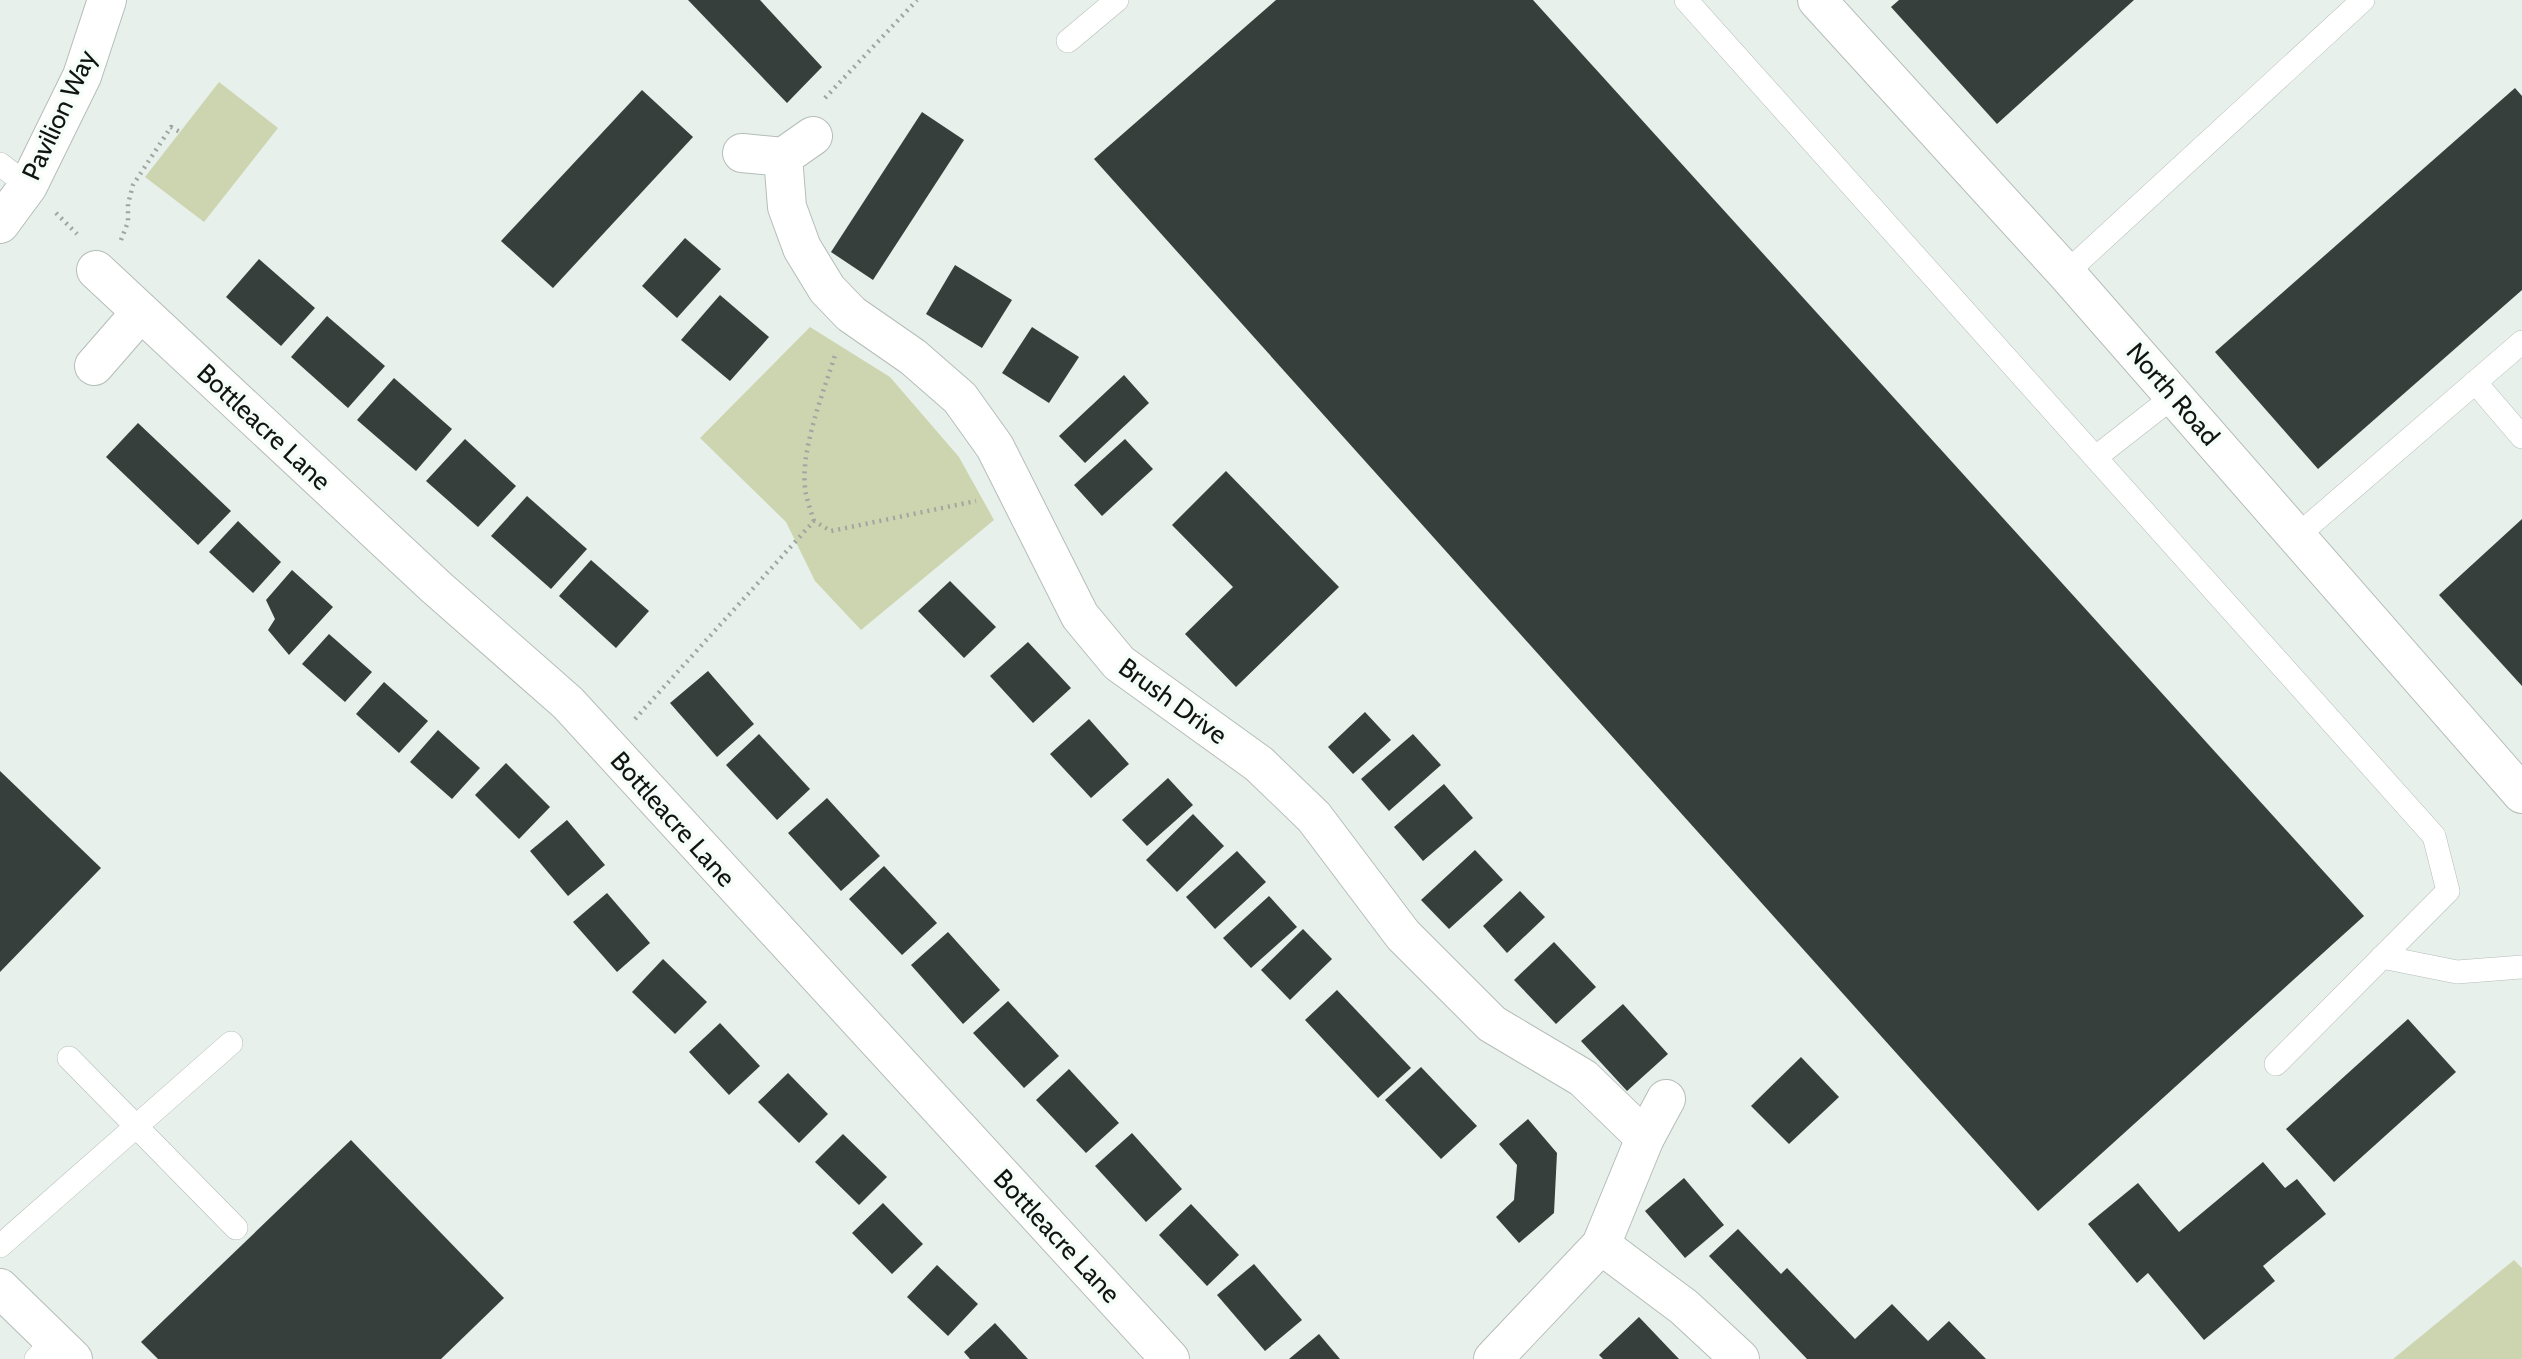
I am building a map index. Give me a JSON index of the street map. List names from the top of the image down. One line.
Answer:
{"streets":{"street":["Pavilion Way","North Road","Bottleacre Lane","Brush Drive"]}}
